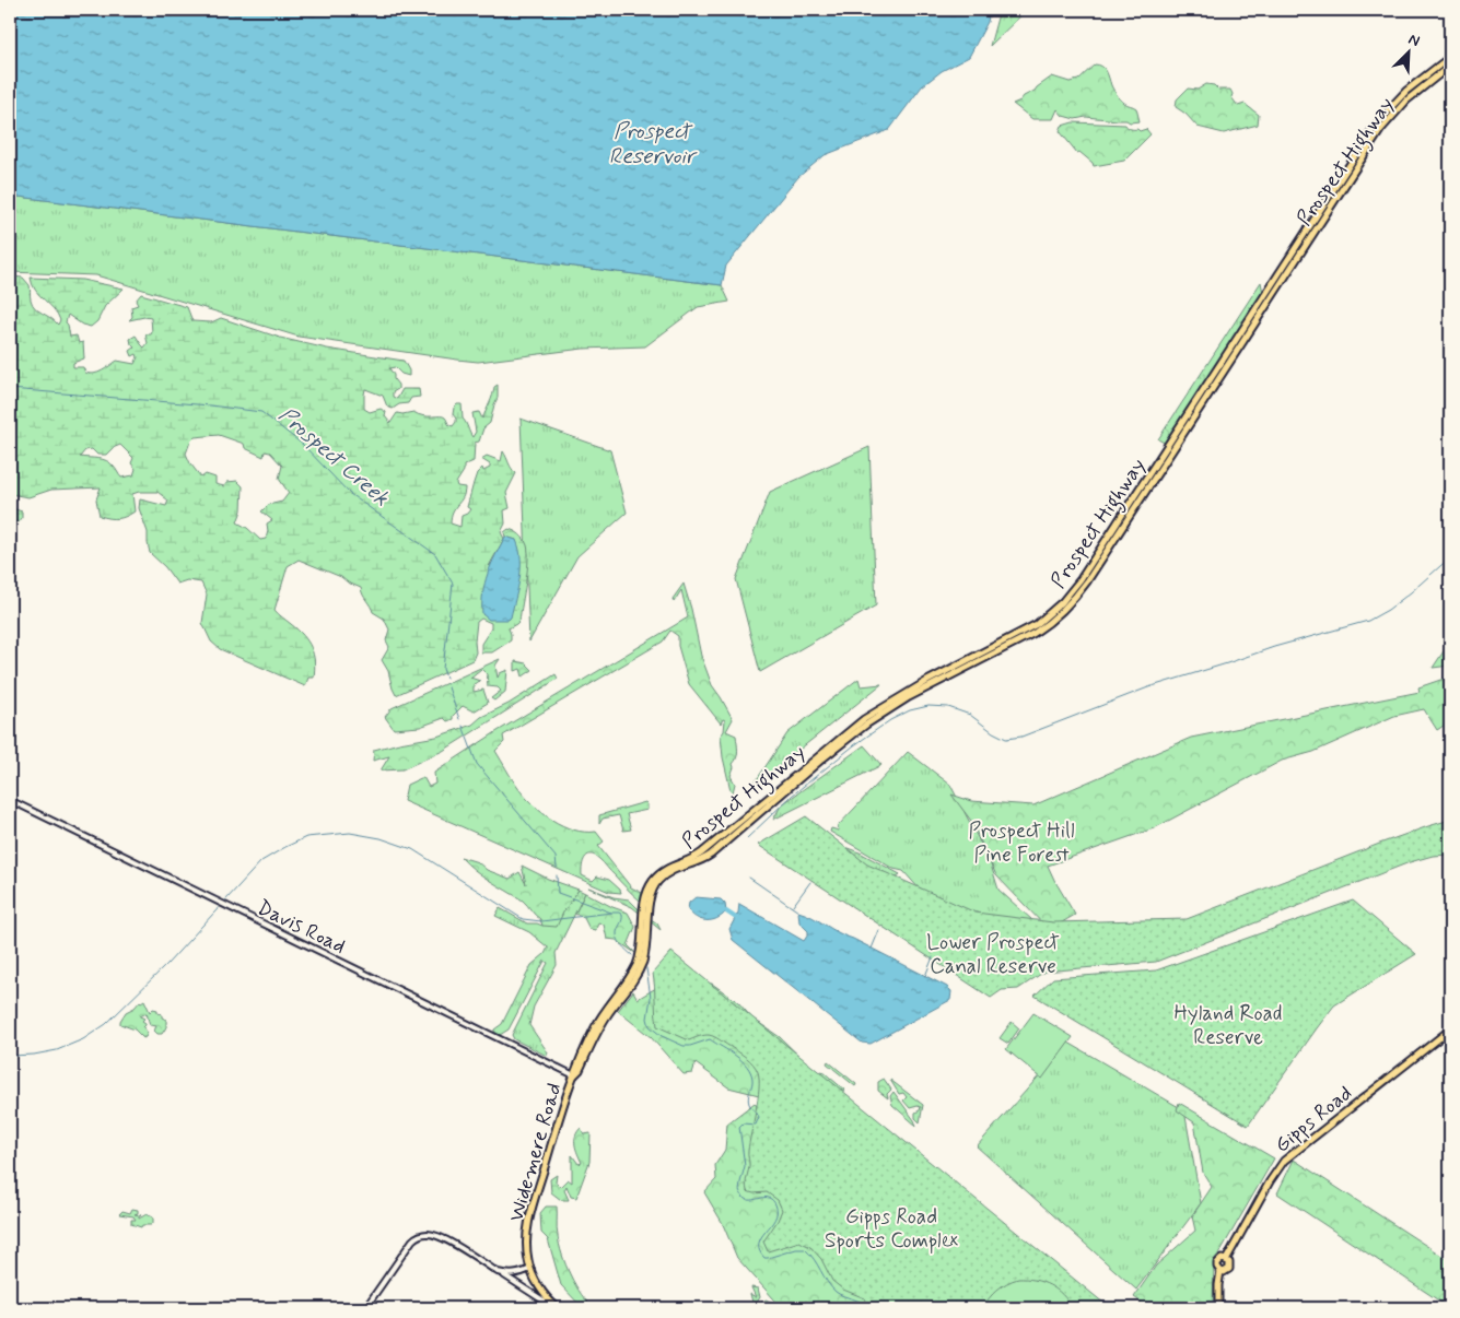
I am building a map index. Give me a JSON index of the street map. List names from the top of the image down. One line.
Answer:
{"streets":{"main road":["Prospect Highway","Gipps Road","Widemere Road"],"street":["Davis Road"]},"crossings":[["Prospect Highway","Widemere Road"],["Davis Road","Widemere Road"]],"water":["Prospect Reservoir","Prospect Creek"],"parks":["Prospect Hill Pine Forest","Lower Prospect Canal Reserve","Hyland Road Reserve","Gipps Road Sports Complex"],"north":"top right"}
